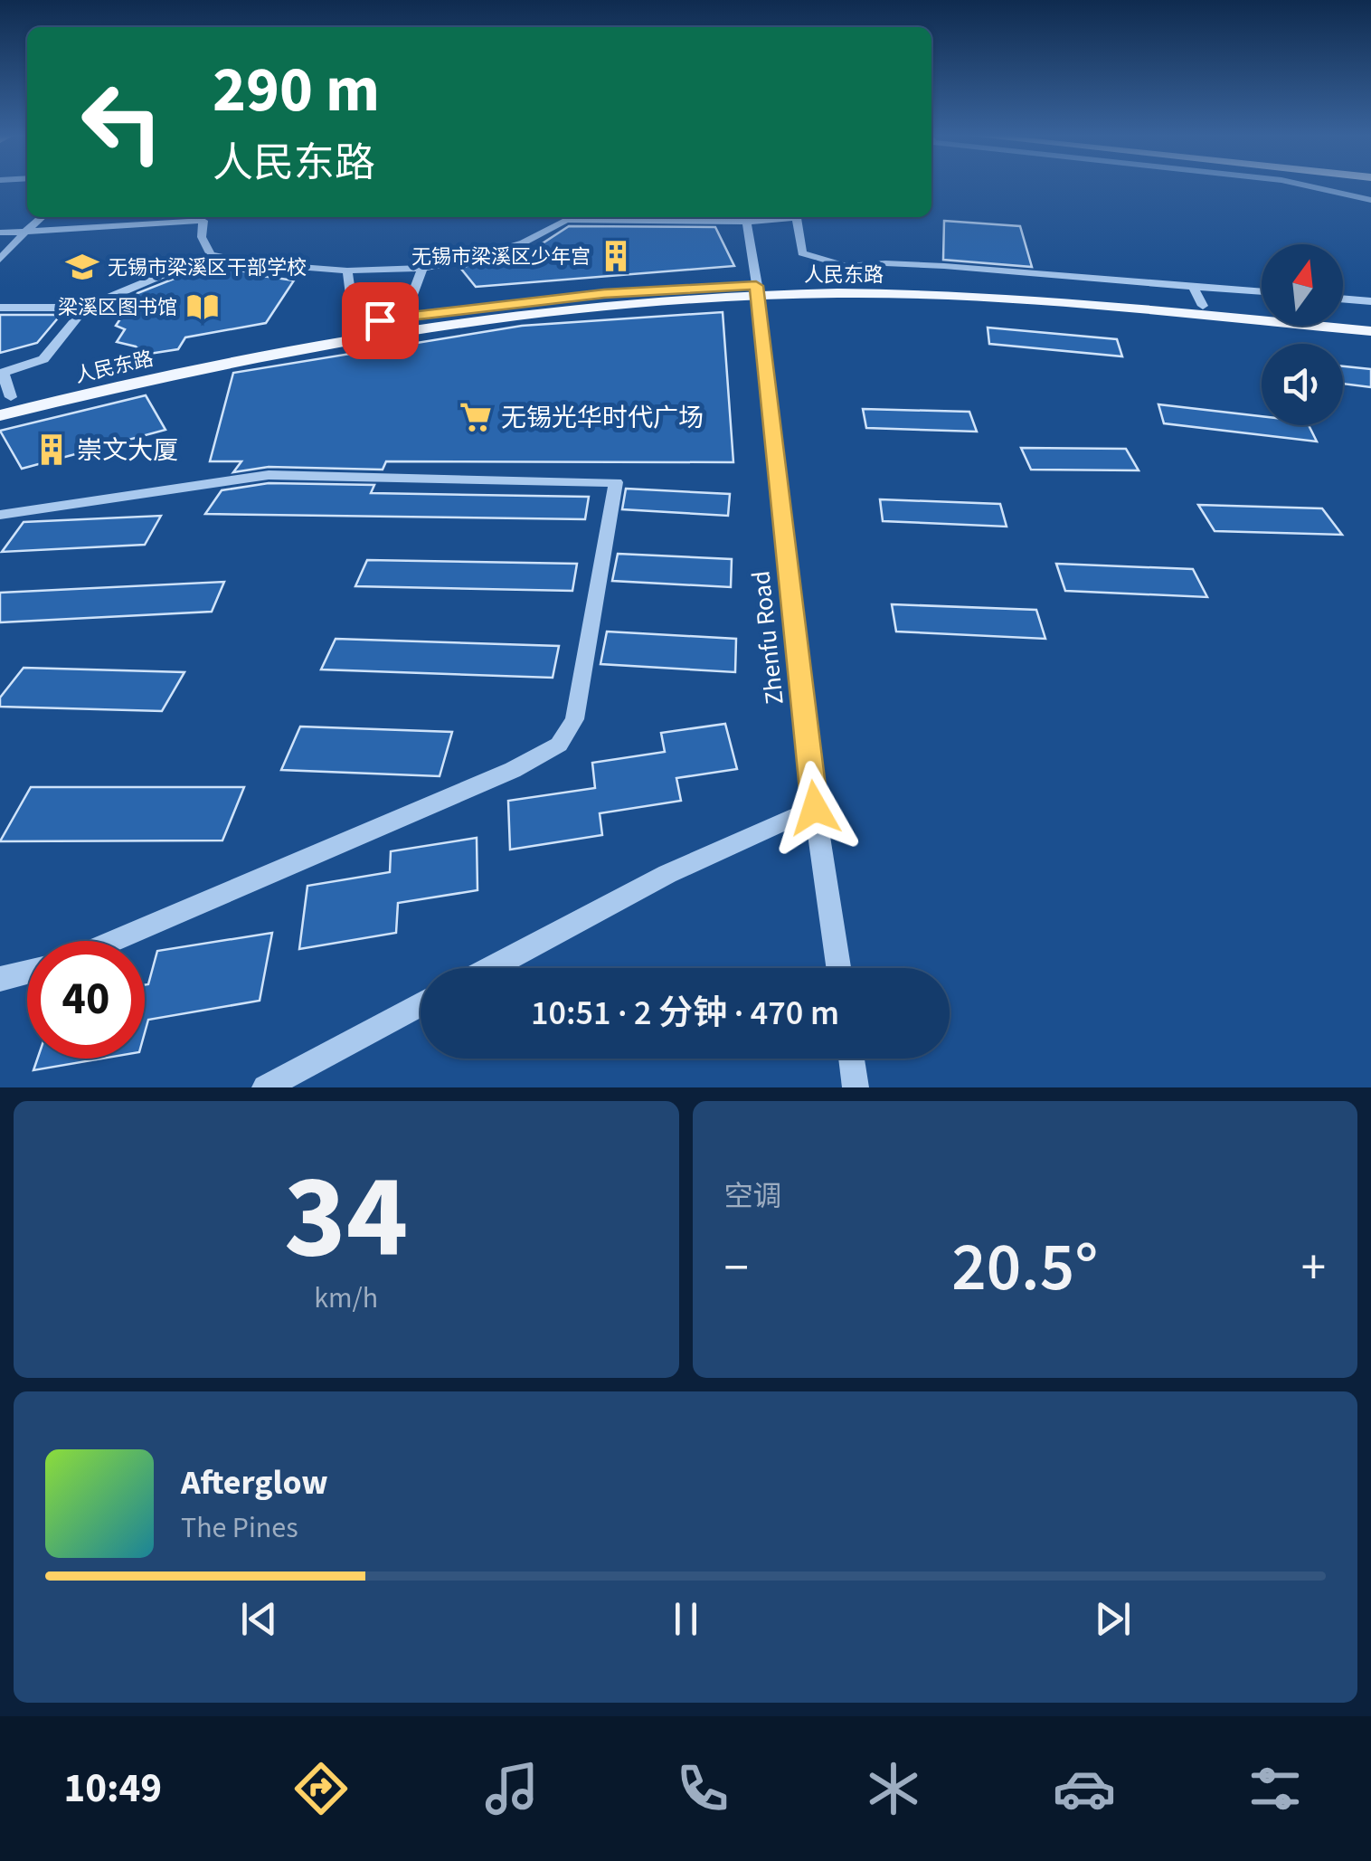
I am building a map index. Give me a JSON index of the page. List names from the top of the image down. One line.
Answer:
{"streets":{"main road":["人民东路"],"street":["Zhenfu Road"]},"crossings":[["人民东路","Zhenfu Road"]],"places":{"building":["无锡市梁溪区少年宫","崇文大厦"],"school or university":["无锡市梁溪区干部学校"],"library":["梁溪区图书馆"],"supermarket":["无锡光华时代广场"]},"north":"top","page":{"turn":["290 m","人民东路"],"limit":"40","trip":"10:51 · 2 分钟 · 470 m","tile":[["34","km/h"],"空调"],"heat":["−","20.5°","+"],"song":["Afterglow","The Pines"],"tabs":"10:49"}}
